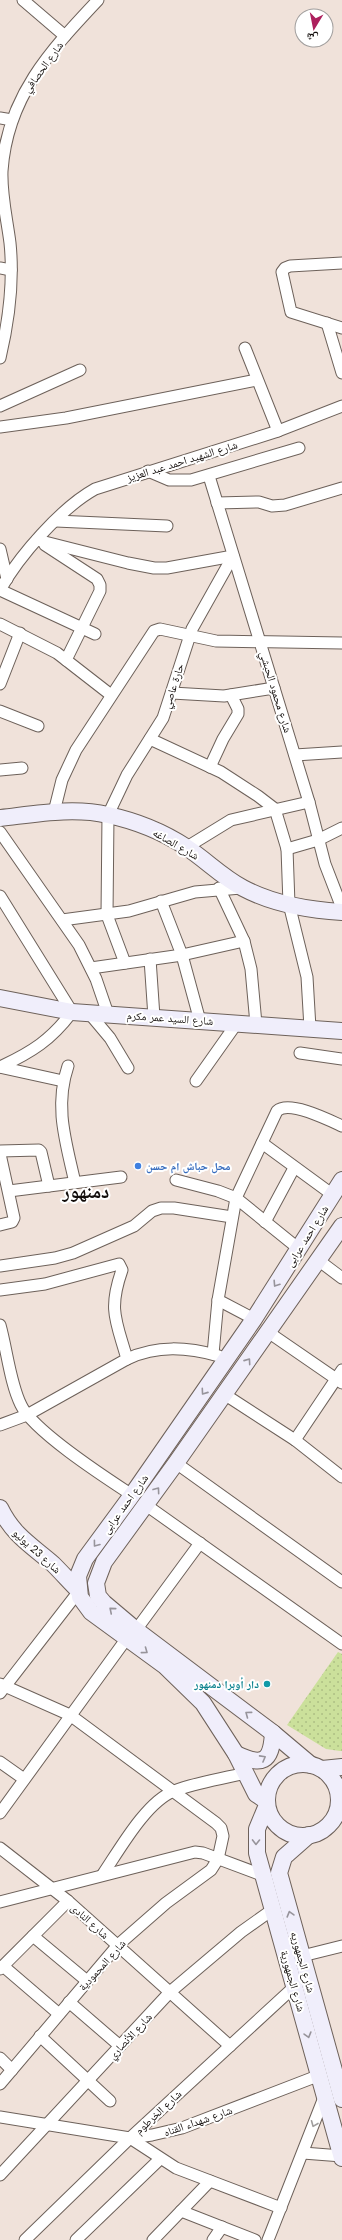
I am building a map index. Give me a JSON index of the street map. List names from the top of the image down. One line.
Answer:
{"streets":{"main road":["شارع الصاغه","شارع السيد عمر مكرم","شارع احمد عرابى","شارع 23 يوليو","شارع الجمهوريه","شارع الجمهورية"],"street":["شارع الحصافي","شارع الشهيد احمد عبد العزيز","حارة عاصي","شارع محمود الحبشي","شارع النادى","شارع المحمودية","شارع الأنصاري","شارع الخرطوم","شارع شهداء القناه"]},"crossings":[["حارة عاصي","شارع محمود الحبشي"],["حارة عاصي","شارع الصاغه"],["شارع احمد عرابى","شارع 23 يوليو"],["شارع احمد عرابى","شارع الجمهوريه"],["شارع احمد عرابى","شارع الجمهورية"],["شارع النادى","شارع المحمودية"],["شارع النادى","شارع الأنصاري"],["شارع النادى","شارع الخرطوم"],["شارع الجمهوريه","شارع الجمهورية"],["شارع الجمهوريه","شارع شهداء القناه"],["شارع الجمهورية","شارع الأنصاري"],["شارع الجمهورية","شارع الخرطوم"],["شارع الجمهورية","شارع شهداء القناه"],["شارع الأنصاري","شارع شهداء القناه"],["شارع الخرطوم","شارع شهداء القناه"]],"one_way":["شارع الجمهوريه","شارع الجمهورية"],"districts":["دمنهور"],"places":["محل حباش ام حسن","دار أوبرا دمنهور"],"north":"bottom"}
